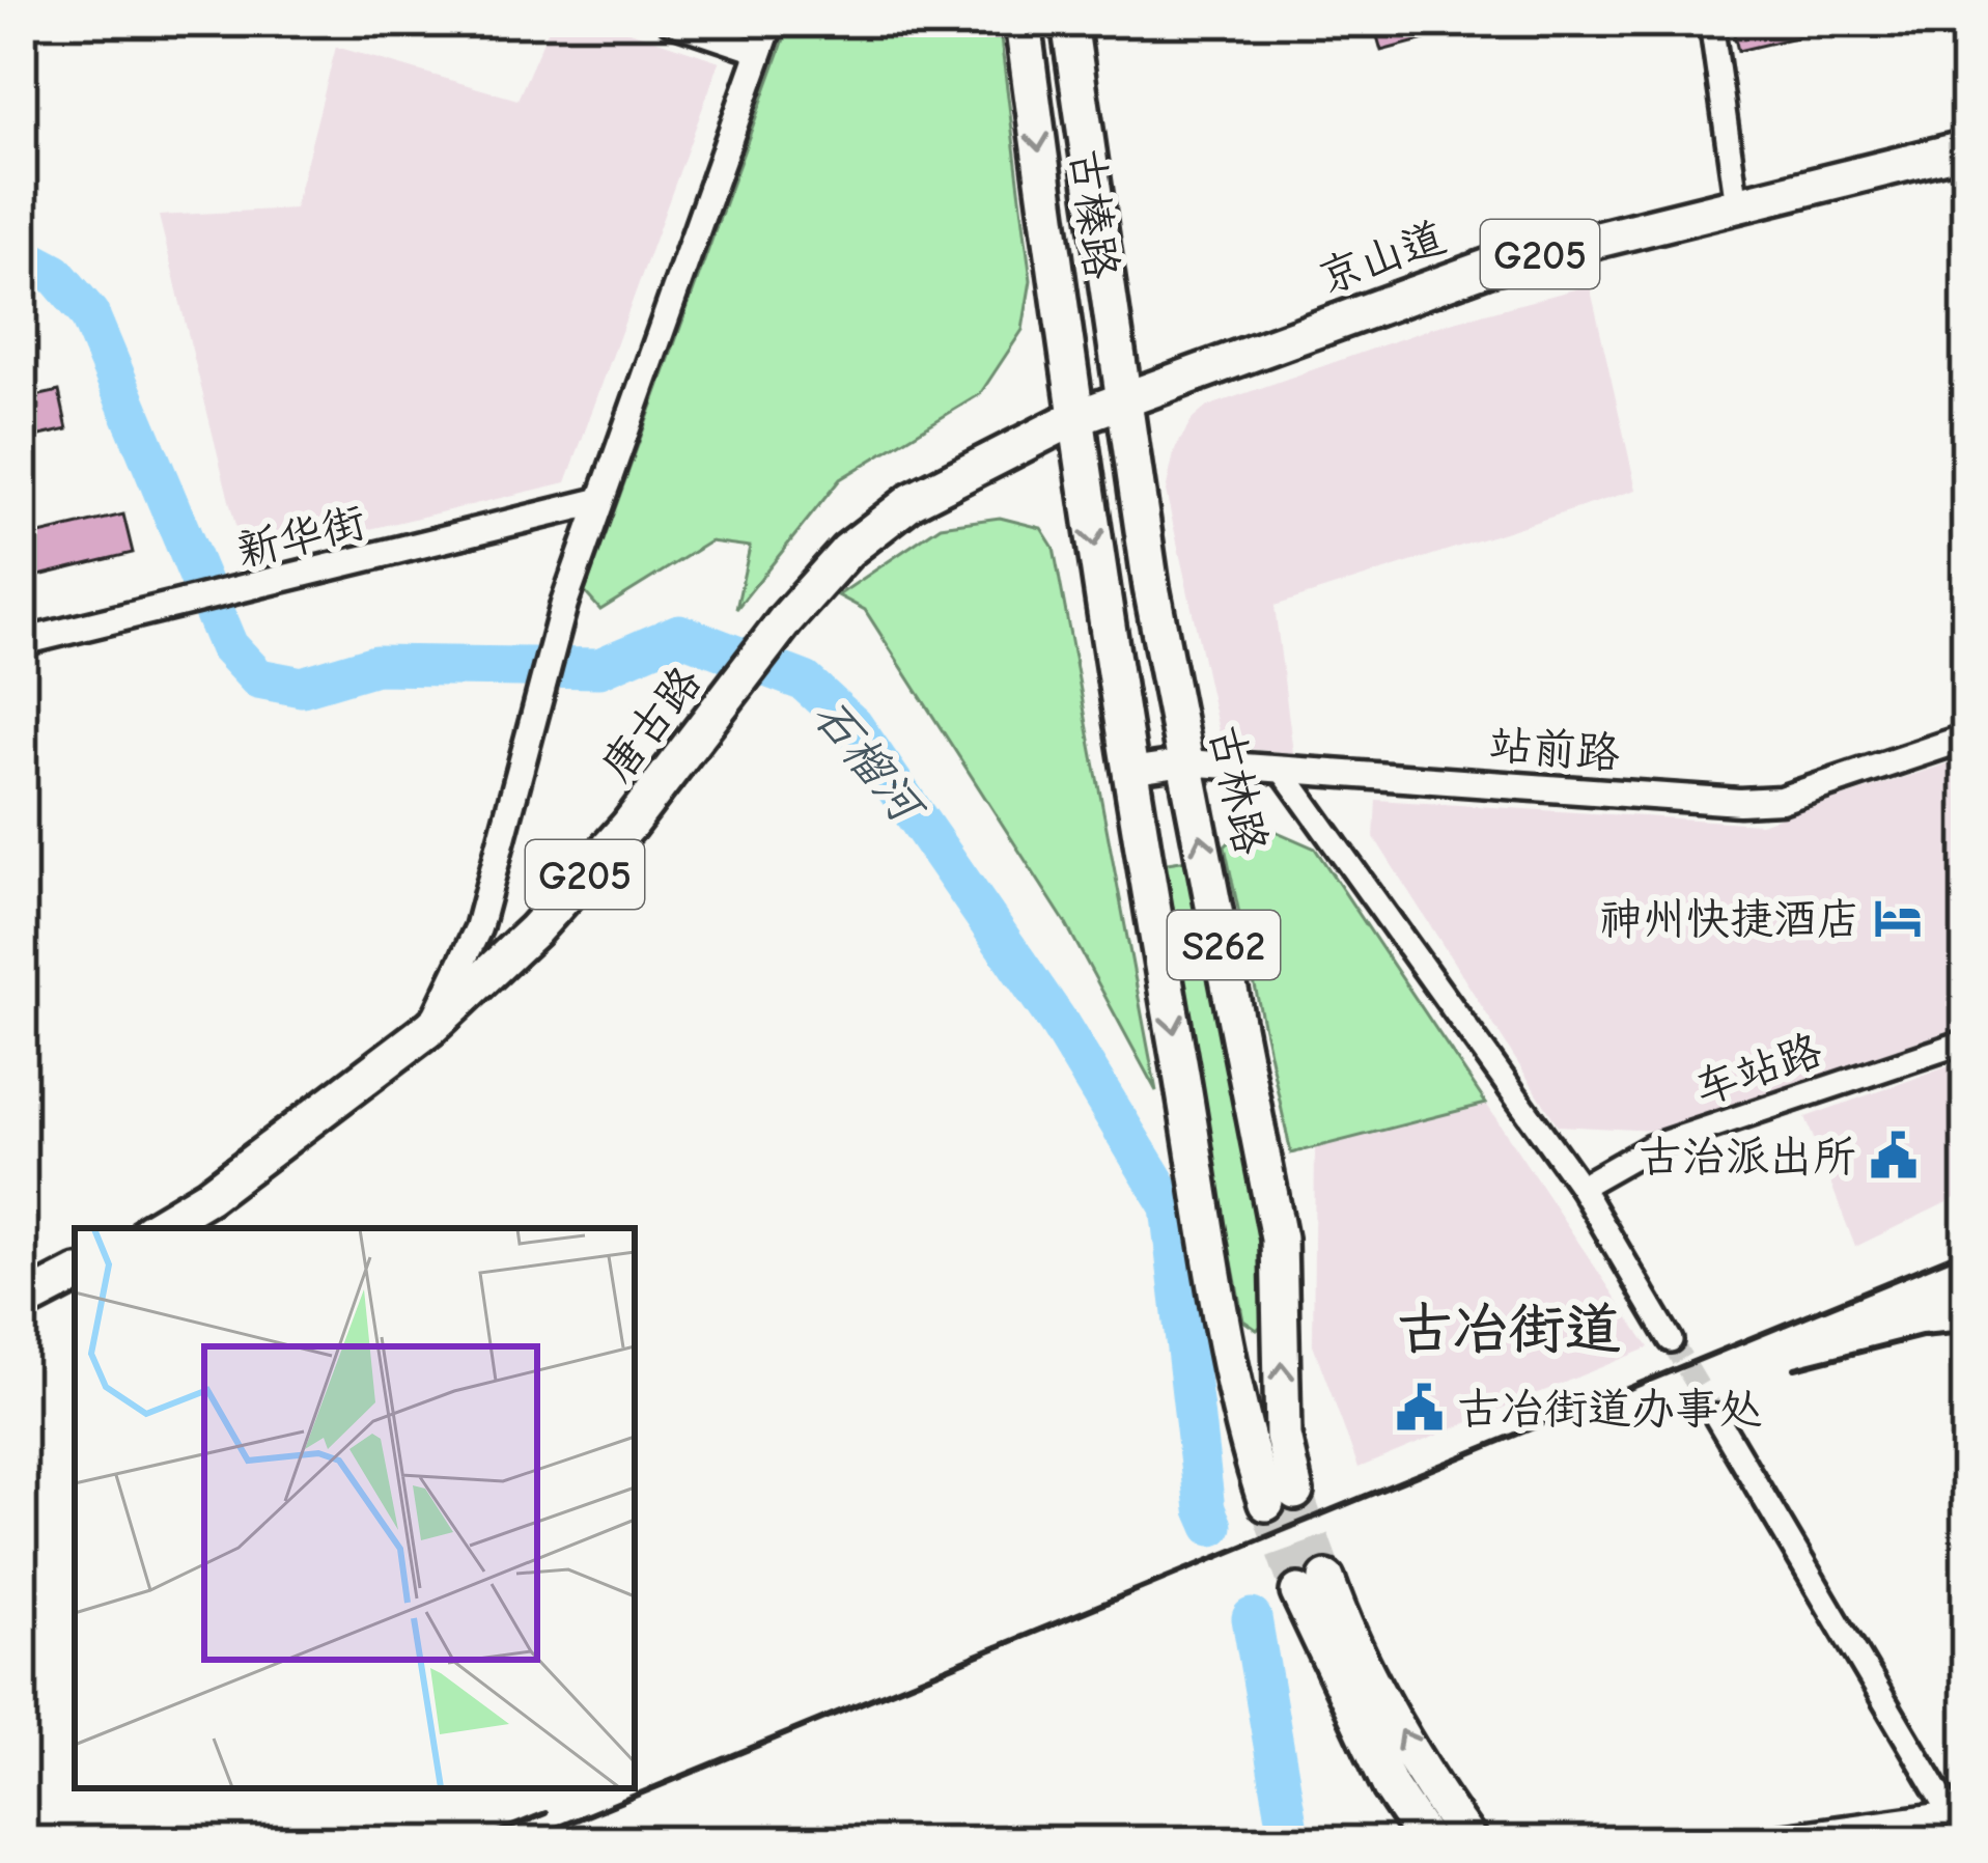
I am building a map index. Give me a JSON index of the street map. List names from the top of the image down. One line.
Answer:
{"streets":{"main road":["古榛路","G205","京山道","唐古路","古林路","S262"],"street":["新华街","站前路","车站路"]},"crossings":[["古榛路","京山道"],["古榛路","唐古路"],["古榛路","古林路"],["京山道","唐古路"],["京山道","古林路"],["唐古路","古林路"],["站前路","古林路"]],"districts":["古冶街道"],"water":["石榴河"],"places":{"hotel":["神州快捷酒店"],"public building":["古治派出所","古冶街道办事处"]}}
